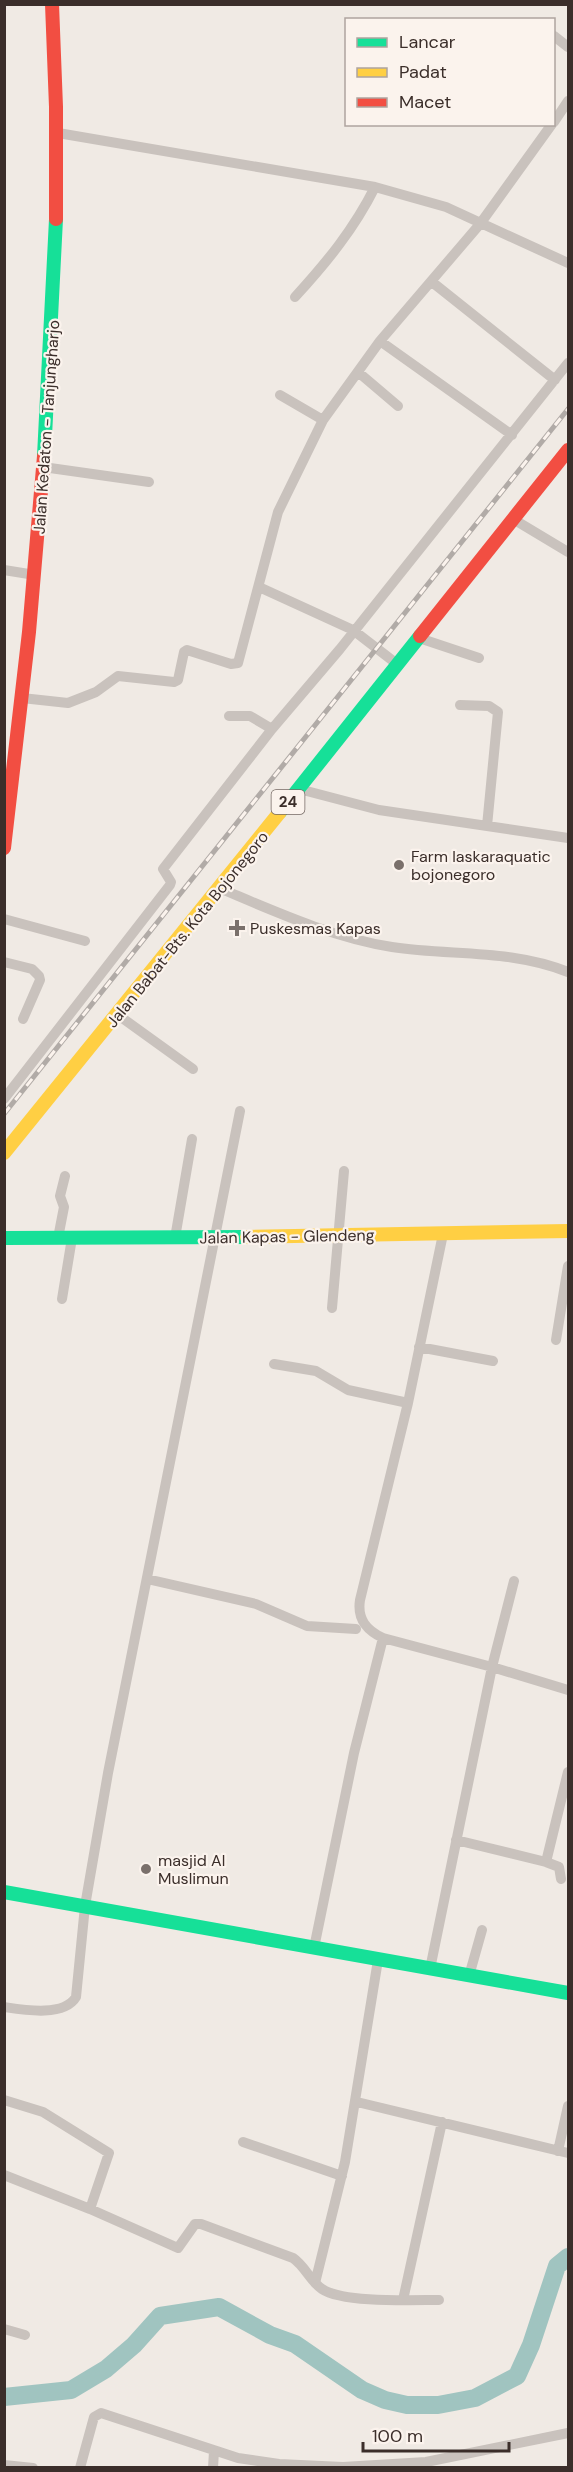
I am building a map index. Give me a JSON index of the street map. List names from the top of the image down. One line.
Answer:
{"streets":{"main road":["Jalan Kedaton - Tanjungharjo","24","Jalan Babat-Bts. Kota Bojonegoro","Jalan Kapas - Glendeng"]},"places":{"other":["Farm laskaraquatic bojonegoro","masjid Al Muslimun"],"health":["Puskesmas Kapas"]},"legend":["Lancar","Padat","Macet"],"scale_bar":"100 m"}
